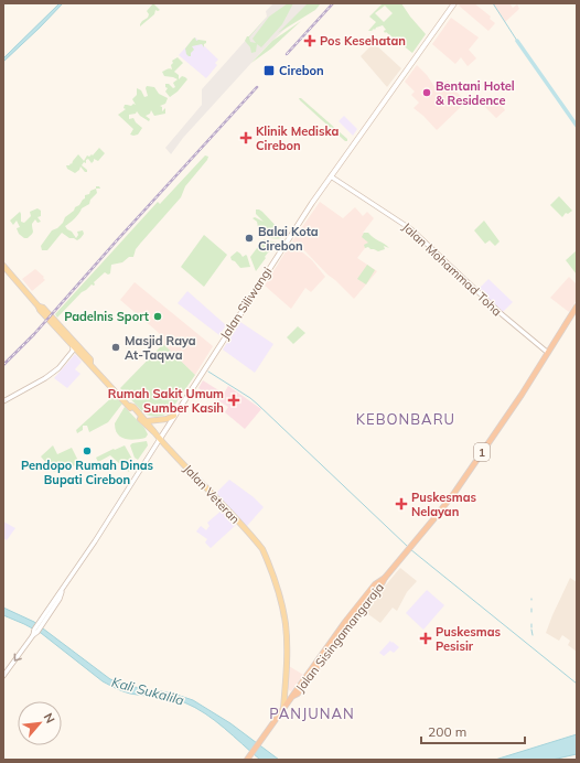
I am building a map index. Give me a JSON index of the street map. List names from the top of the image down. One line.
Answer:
{"streets":{"highway":["1","Jalan Sisingamangaraja"],"main road":["Jalan Siliwangi","Jalan Veteran"],"street":["Jalan Mohammad Toha"]},"crossings":[["Jalan Mohammad Toha","Jalan Siliwangi"],["Jalan Mohammad Toha","1"],["Jalan Mohammad Toha","Jalan Sisingamangaraja"],["Jalan Siliwangi","Jalan Veteran"],["1","Jalan Sisingamangaraja"],["Jalan Veteran","Jalan Sisingamangaraja"]],"one_way":["Jalan Siliwangi"],"districts":["KEBONBARU","PANJUNAN"],"water":["Kali Sukalila"],"places":{"health":["Pos Kesehatan","Klinik Mediska Cirebon","Rumah Sakit Umum Sumber Kasih","Puskesmas Nelayan","Puskesmas Pesisir"],"transit":["Cirebon"],"other":["Bentani Hotel & Residence","Balai Kota Cirebon","Padelnis Sport","Masjid Raya At-Taqwa","Pendopo Rumah Dinas Bupati Cirebon"]},"scale_bar":"200 m","north":"top right"}
